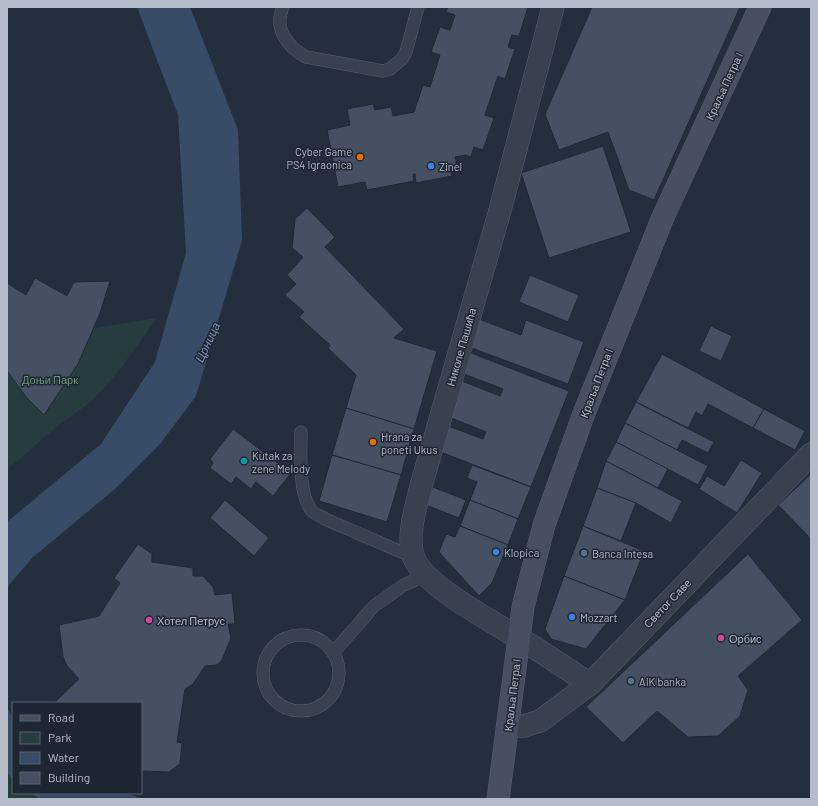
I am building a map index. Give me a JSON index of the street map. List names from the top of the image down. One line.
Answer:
{"streets":{"main road":["Краља Петра I"],"street":["Николе Пашића","Светог Саве"]},"crossings":[["Краља Петра I","Николе Пашића"],["Краља Петра I","Светог Саве"],["Николе Пашића","Светог Саве"]],"water":["Црница"],"parks":["Доњи Парк"],"places":["Cyber Game PS4 Igraonica","Zinel","Hrana za poneti Ukus","Kutak za zene Melody","Klopica","Banca Intesa","Mozzart","Хотел Петрус","Орбис","AIK banka"],"legend":["Road","Park","Water","Building"]}
